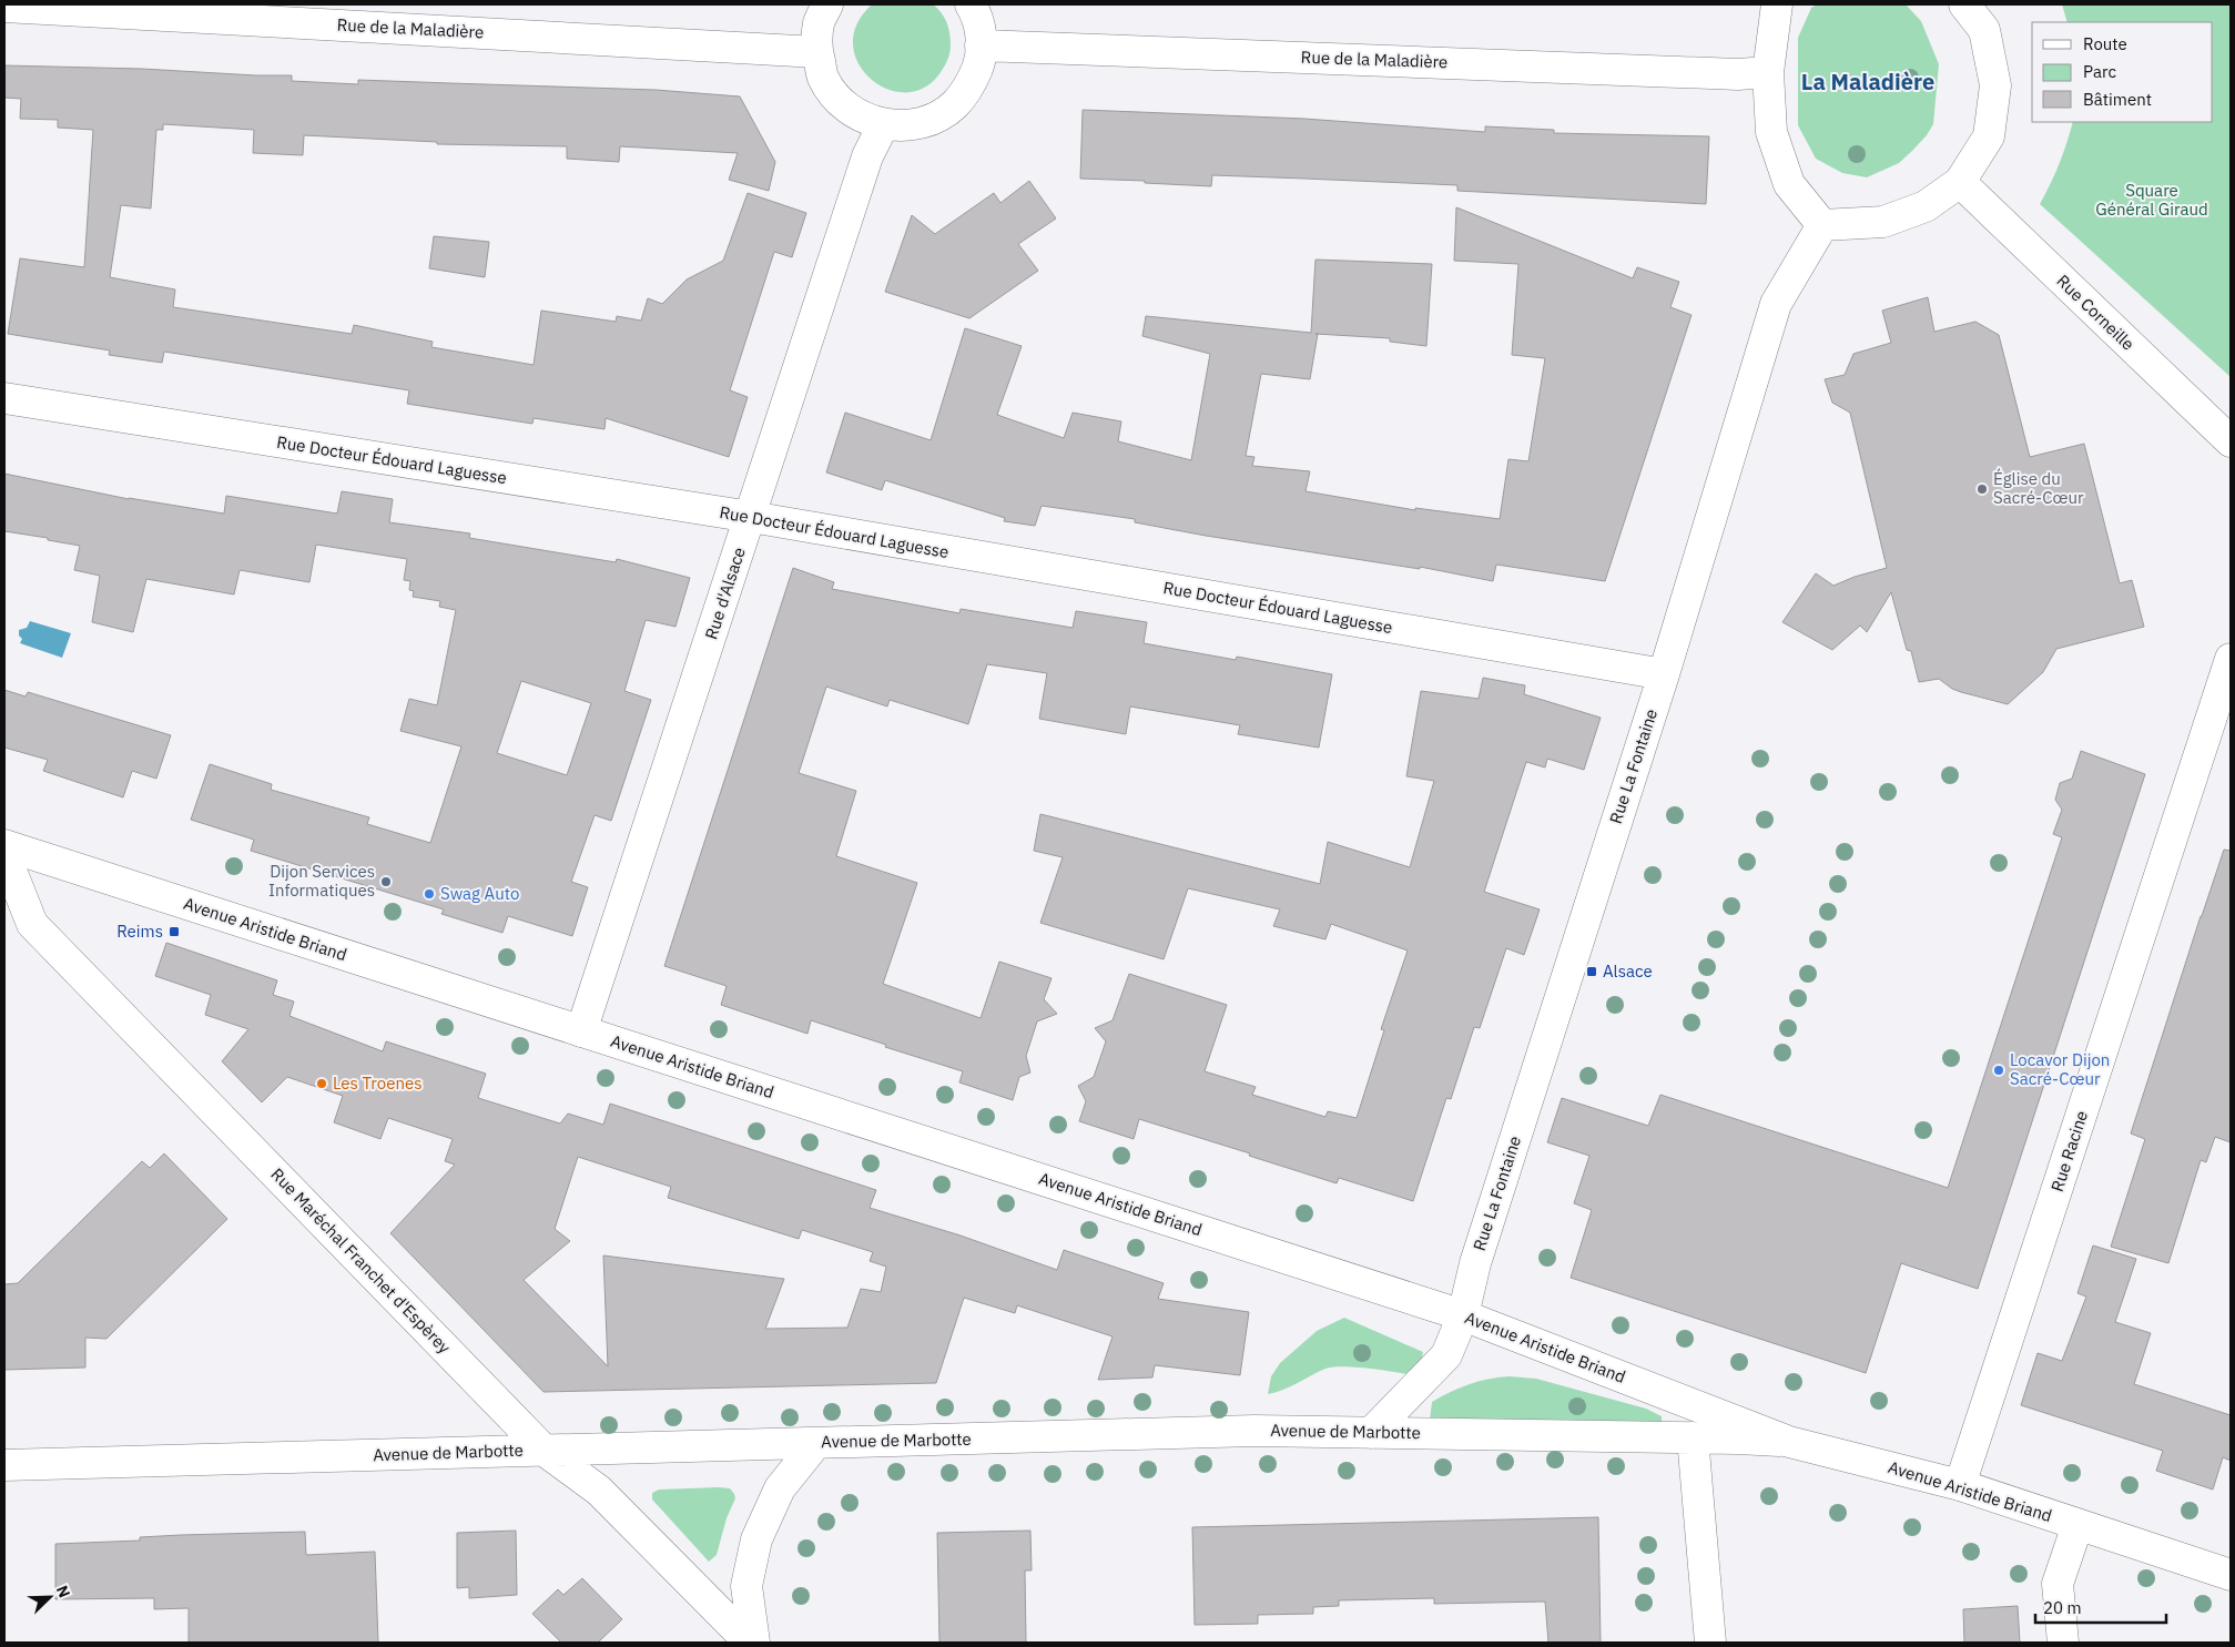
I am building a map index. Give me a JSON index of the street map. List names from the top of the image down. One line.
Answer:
{"streets":{"street":["Rue de la Maladière","Rue Corneille","Rue Docteur Édouard Laguesse","Rue d'Alsace","Rue La Fontaine","Avenue Aristide Briand","Rue Racine","Rue Maréchal Franchet d'Espèrey","Avenue de Marbotte"]},"crossings":[["Rue Docteur Édouard Laguesse","Rue d'Alsace"],["Rue Docteur Édouard Laguesse","Rue La Fontaine"],["Rue d'Alsace","Avenue Aristide Briand"],["Rue La Fontaine","Avenue Aristide Briand"],["Rue La Fontaine","Avenue de Marbotte"],["Avenue Aristide Briand","Rue Racine"],["Avenue Aristide Briand","Avenue de Marbotte"],["Rue Maréchal Franchet d'Espèrey","Avenue de Marbotte"]],"districts":["La Maladière"],"parks":["Square Général Giraud"],"places":{"other":["Église du Sacré-Cœur","Dijon Services Informatiques","Swag Auto","Locavor Dijon Sacré-Cœur","Les Troenes"],"transit":["Reims","Alsace"]},"legend":["Route","Parc","Bâtiment"],"scale_bar":"20 m","north":"top right"}
